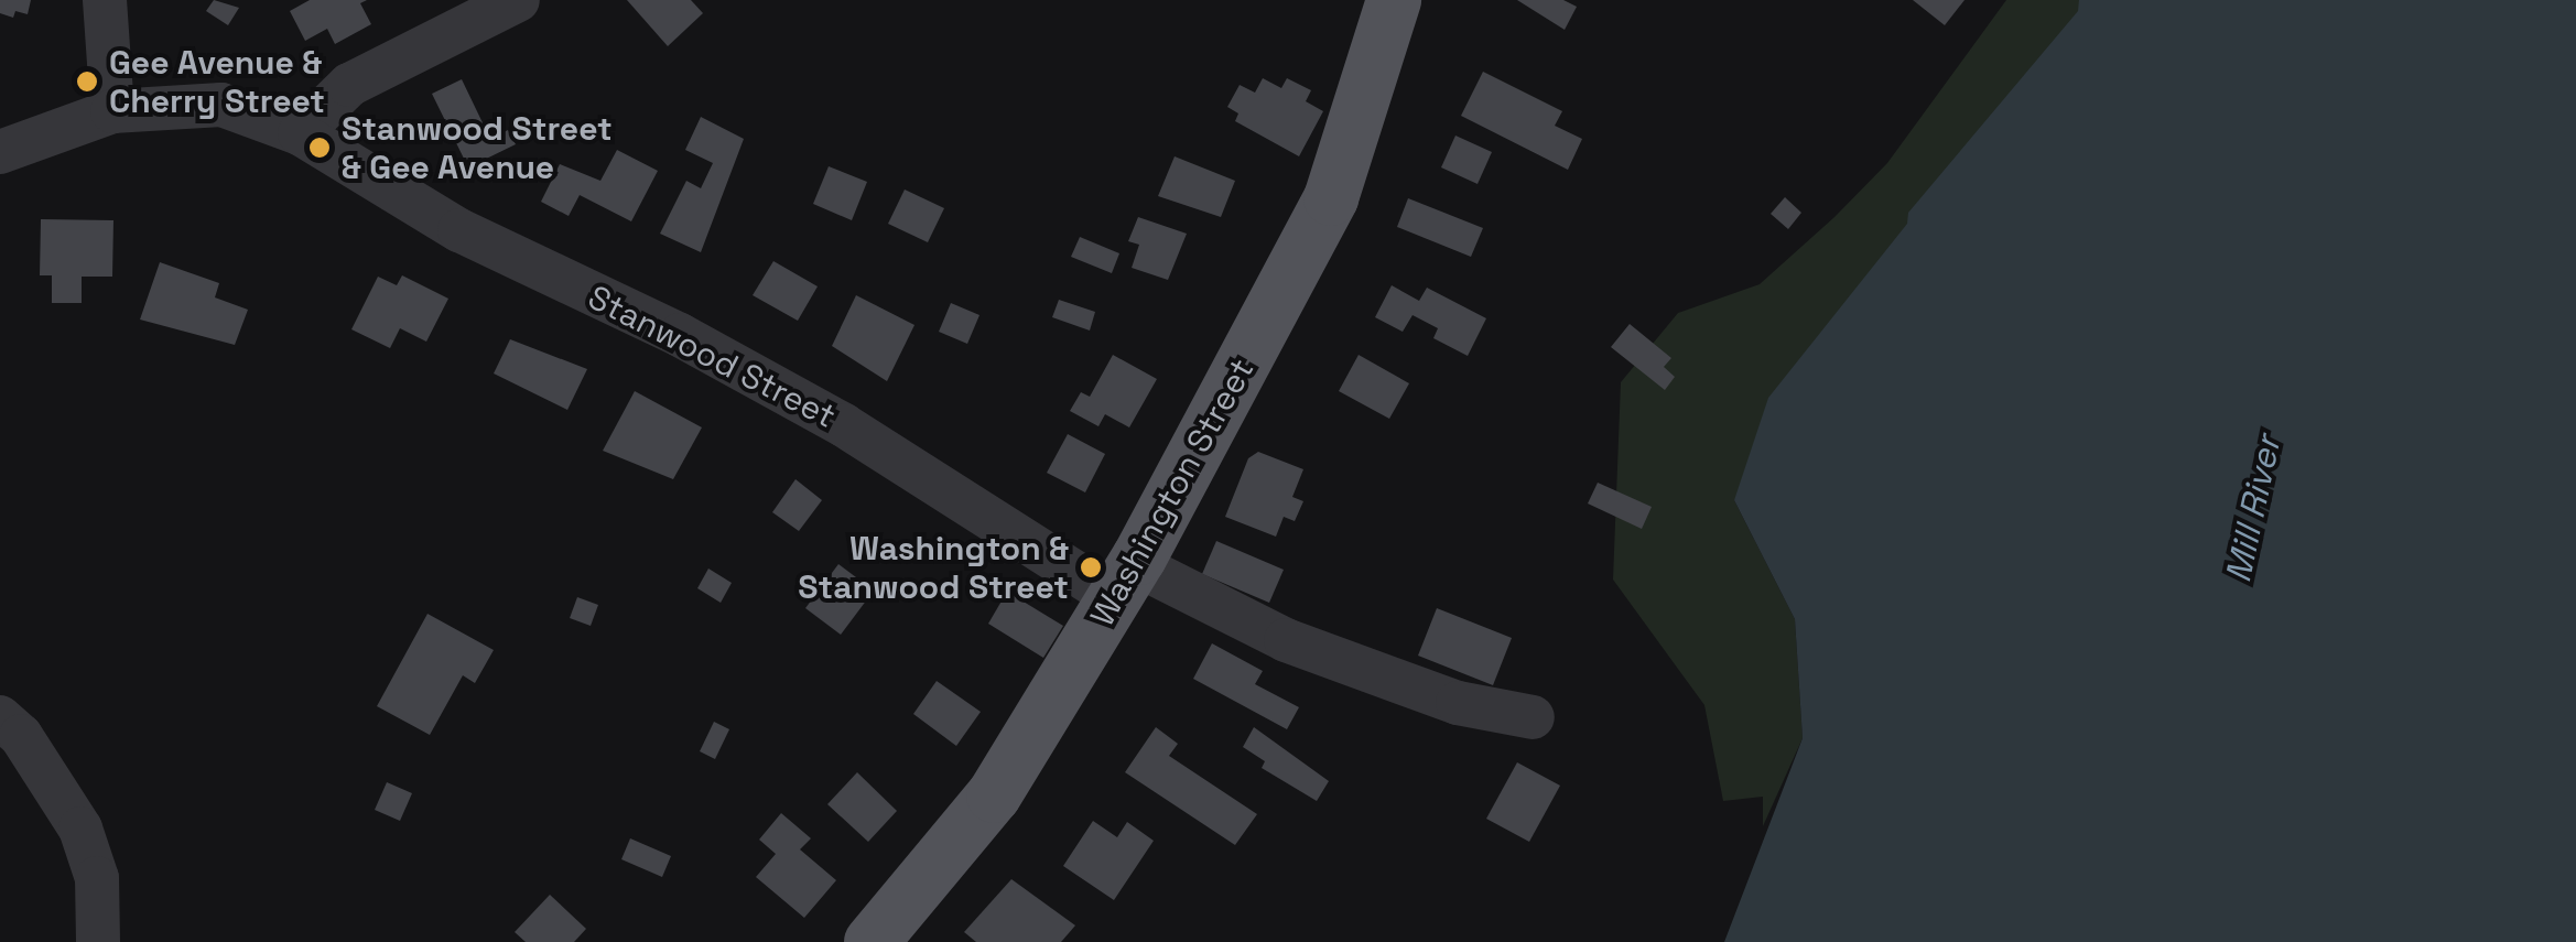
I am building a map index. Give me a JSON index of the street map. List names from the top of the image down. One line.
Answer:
{"streets":{"main road":["Washington Street"],"street":["Stanwood Street"]},"crossings":[["Stanwood Street","Washington Street"]],"water":["Mill River"],"places":["Gee Avenue & Cherry Street","Stanwood Street & Gee Avenue","Washington & Stanwood Street"]}
